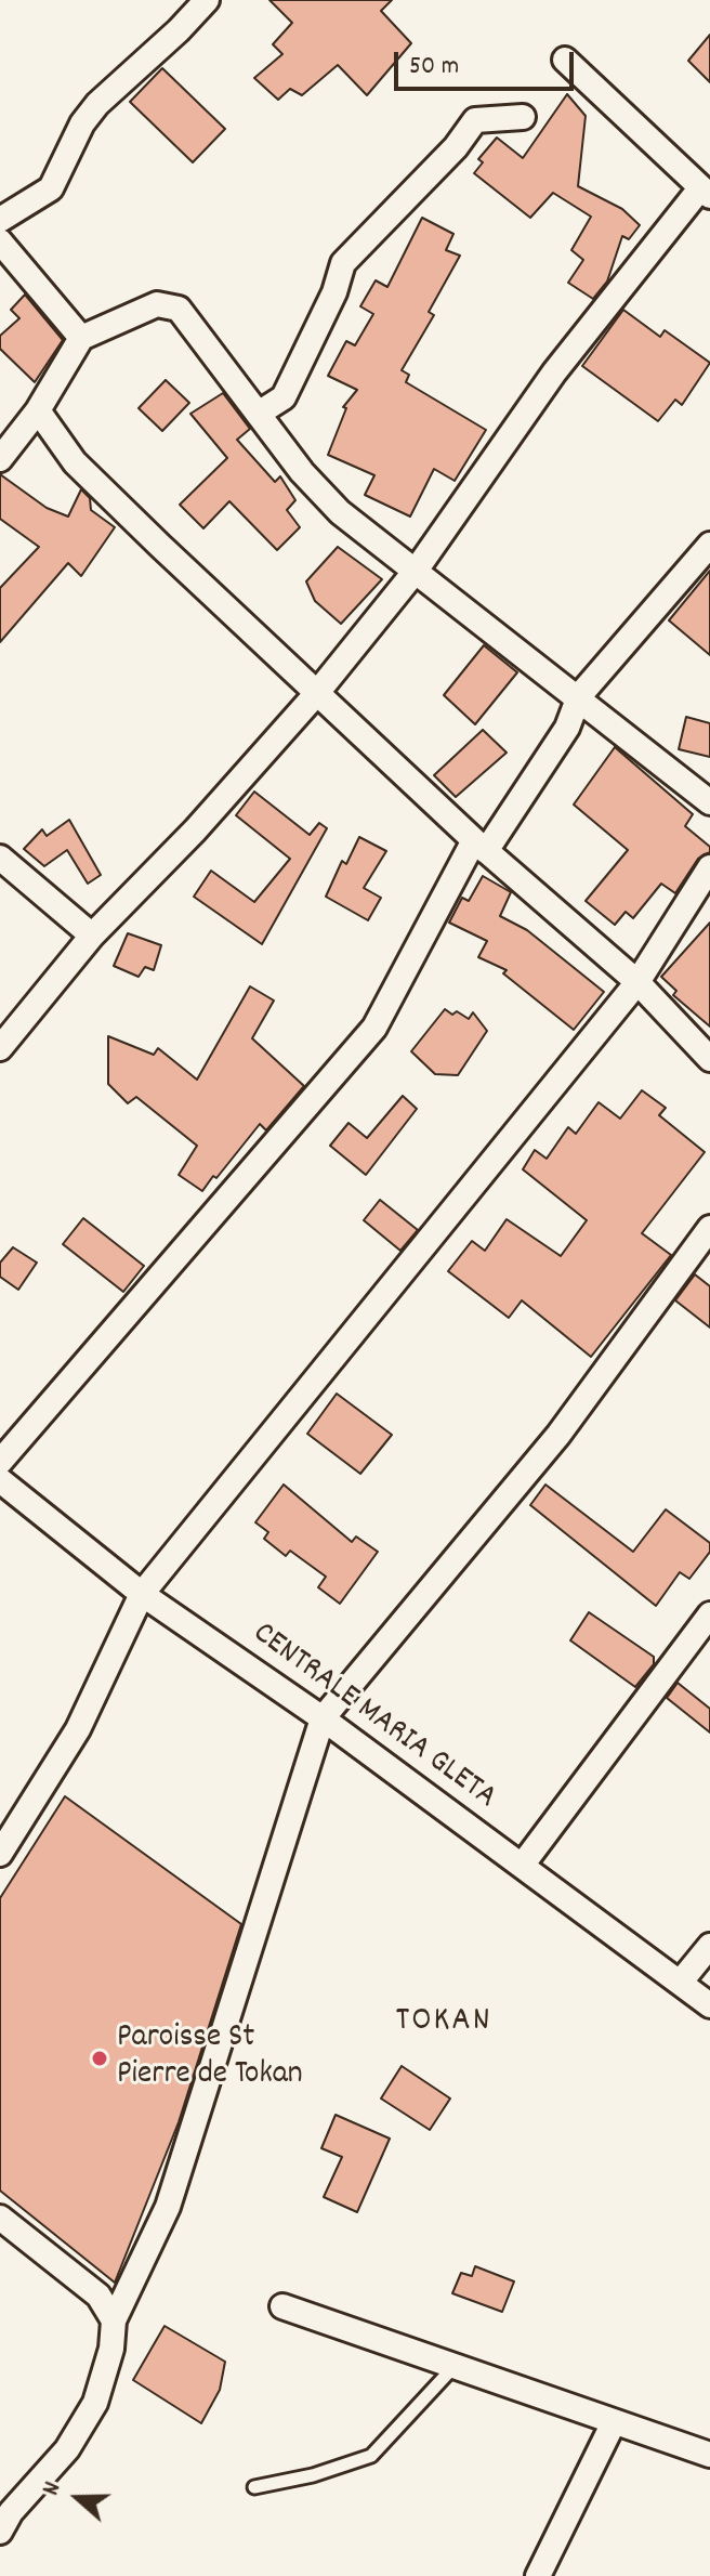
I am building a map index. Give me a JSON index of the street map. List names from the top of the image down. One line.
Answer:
{"streets":{"street":["CENTRALE MARIA GLETA"]},"districts":["TOKAN"],"places":["Paroisse St Pierre de Tokan"],"scale_bar":"50 m","north":"left"}
